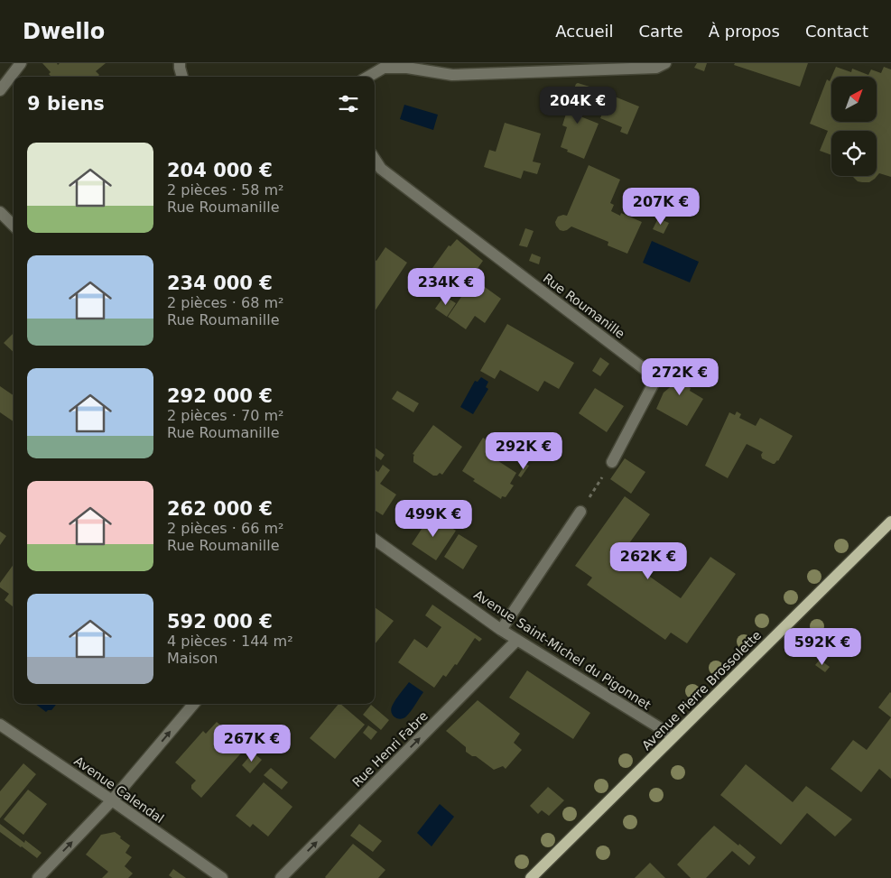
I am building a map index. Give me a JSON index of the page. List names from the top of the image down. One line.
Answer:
{"streets":{"main road":["Avenue Pierre Brossolette"],"street":["Rue Roumanille","Avenue Saint-Michel du Pigonnet","Rue Henri Fabre","Avenue Calendal"]},"crossings":[["Avenue Saint-Michel du Pigonnet","Avenue Pierre Brossolette"],["Avenue Saint-Michel du Pigonnet","Rue Henri Fabre"]],"one_way":["Rue Henri Fabre"],"north":"top right","page":{"header":"Dwello","nav":["Accueil","Carte","À propos","Contact"],"heading":"9 biens","price":["204K €","207K €","234K €","272K €","292K €","499K €","262K €","592K €","267K €"],"list":[{"name":"204 000 €","note":"2 pièces · 58 m² · Rue Roumanille"},{"name":"234 000 €","note":"2 pièces · 68 m² · Rue Roumanille"},{"name":"292 000 €","note":"2 pièces · 70 m² · Rue Roumanille"},{"name":"262 000 €","note":"2 pièces · 66 m² · Rue Roumanille"},{"name":"592 000 €","note":"4 pièces · 144 m² · Maison"}]}}
